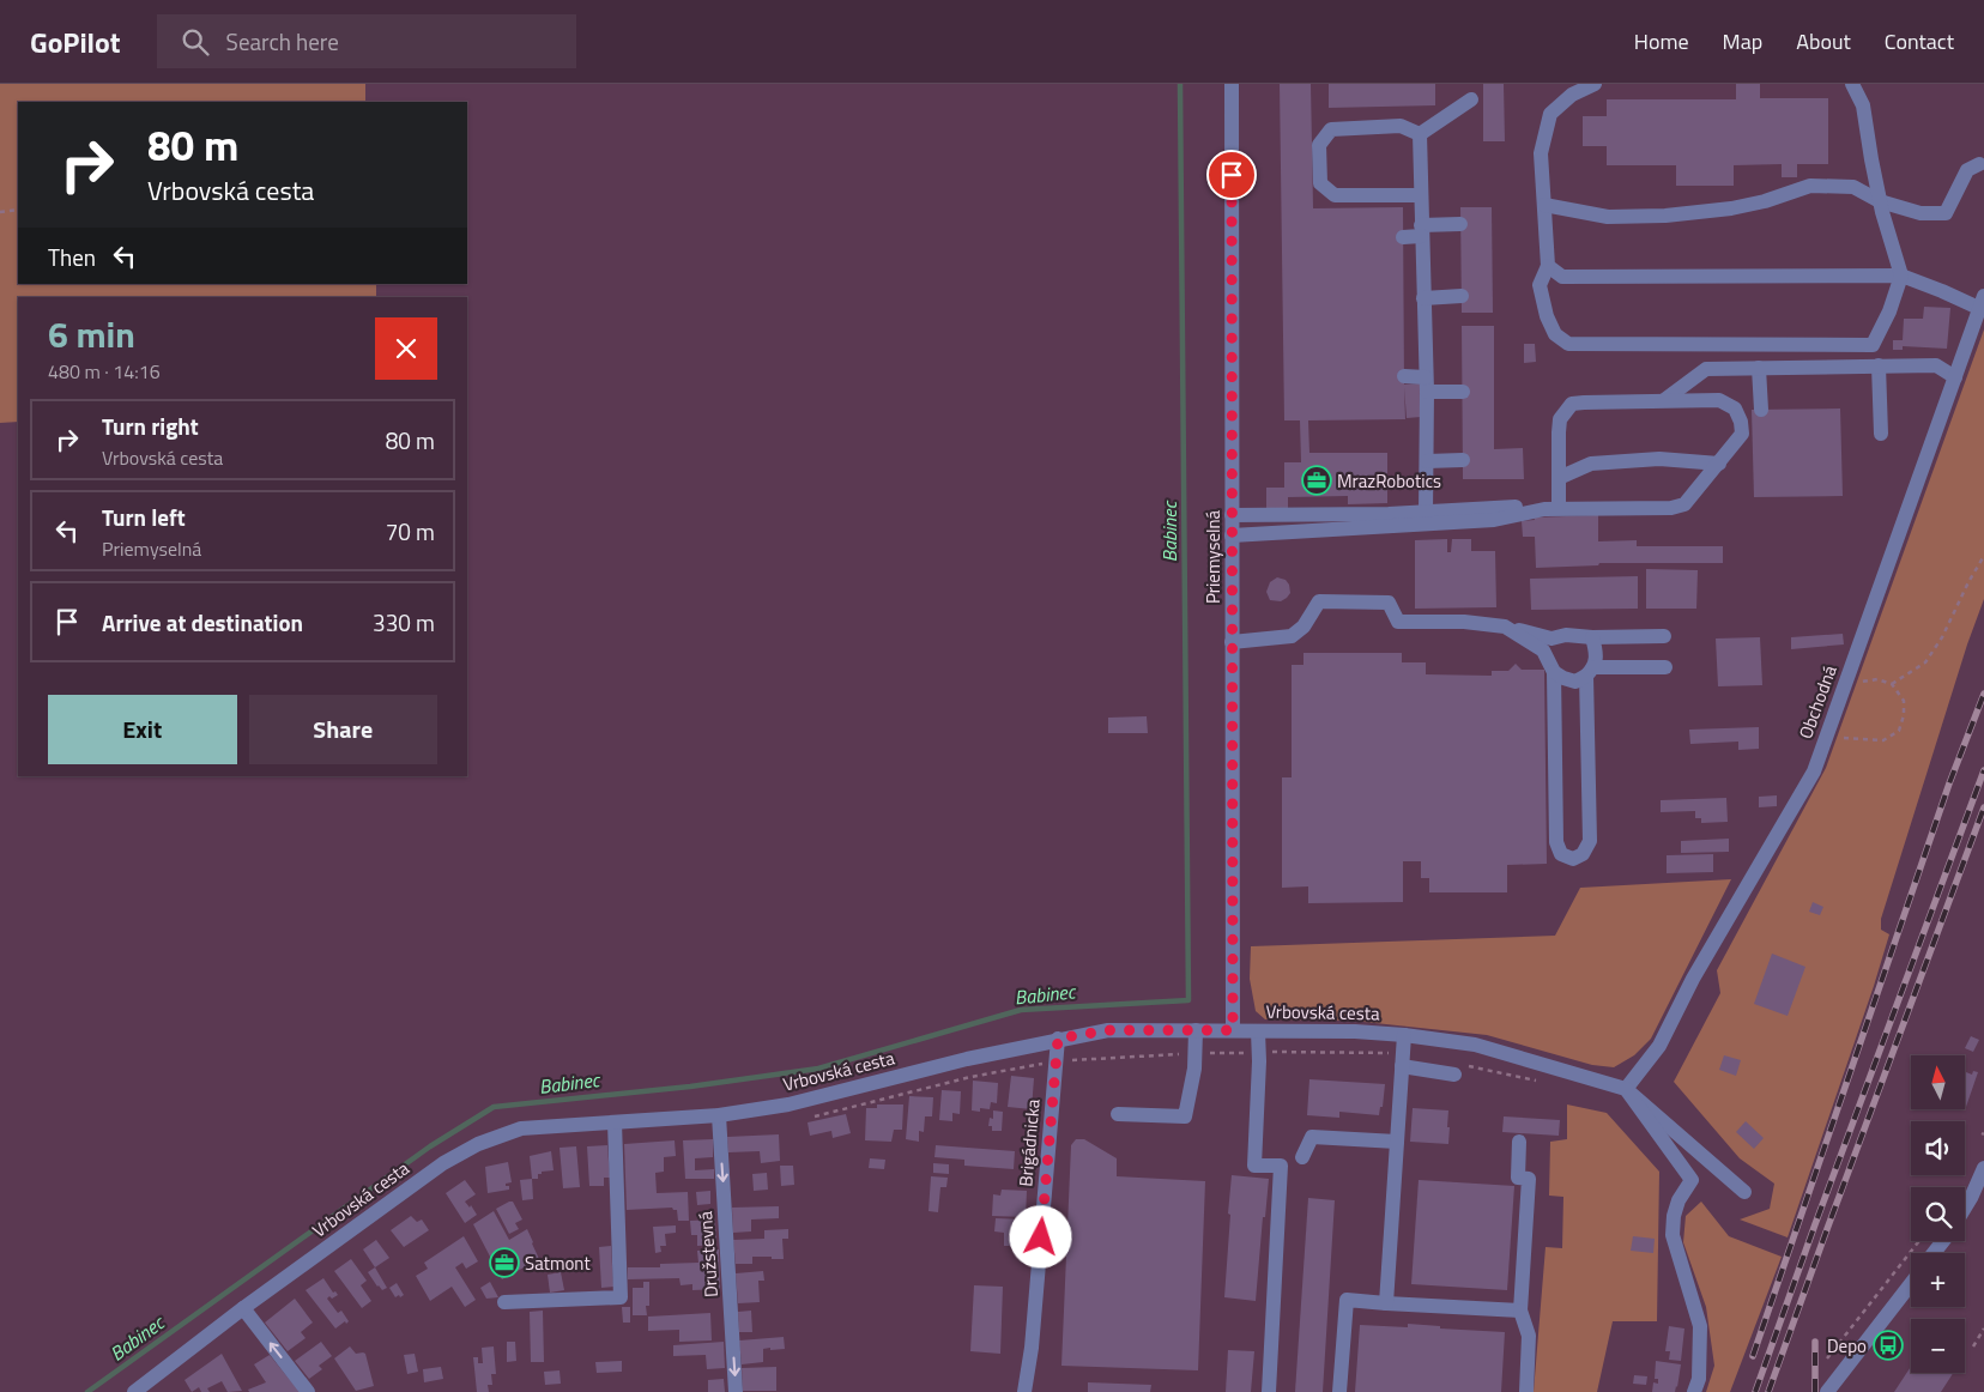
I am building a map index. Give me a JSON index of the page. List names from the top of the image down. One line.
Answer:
{"streets":{"street":["Priemyselná","Obchodná","Vrbovská cesta","Brigádnicka","Družstevná"]},"crossings":[["Priemyselná","Vrbovská cesta"],["Obchodná","Vrbovská cesta"],["Vrbovská cesta","Brigádnicka"],["Vrbovská cesta","Družstevná"]],"one_way":["Družstevná"],"water":["Babinec"],"places":{"office":["MrazRobotics","Satmont"],"bus stop":["Depo"]},"north":"top","page":{"header":"GoPilot","search":"Search here","nav":["Home","Map","About","Contact"],"turn":["80 m","Vrbovská cesta"],"then":"Then","heading":["6 min","480 m · 14:16"],"list":[{"name":"Turn right","note":"Vrbovská cesta","value":"80 m"},{"name":"Turn left","note":"Priemyselná","value":"70 m"},{"name":"Arrive at destination","value":"330 m"}],"buttons":["Exit","Share"],"map_buttons":["+","−"]}}
